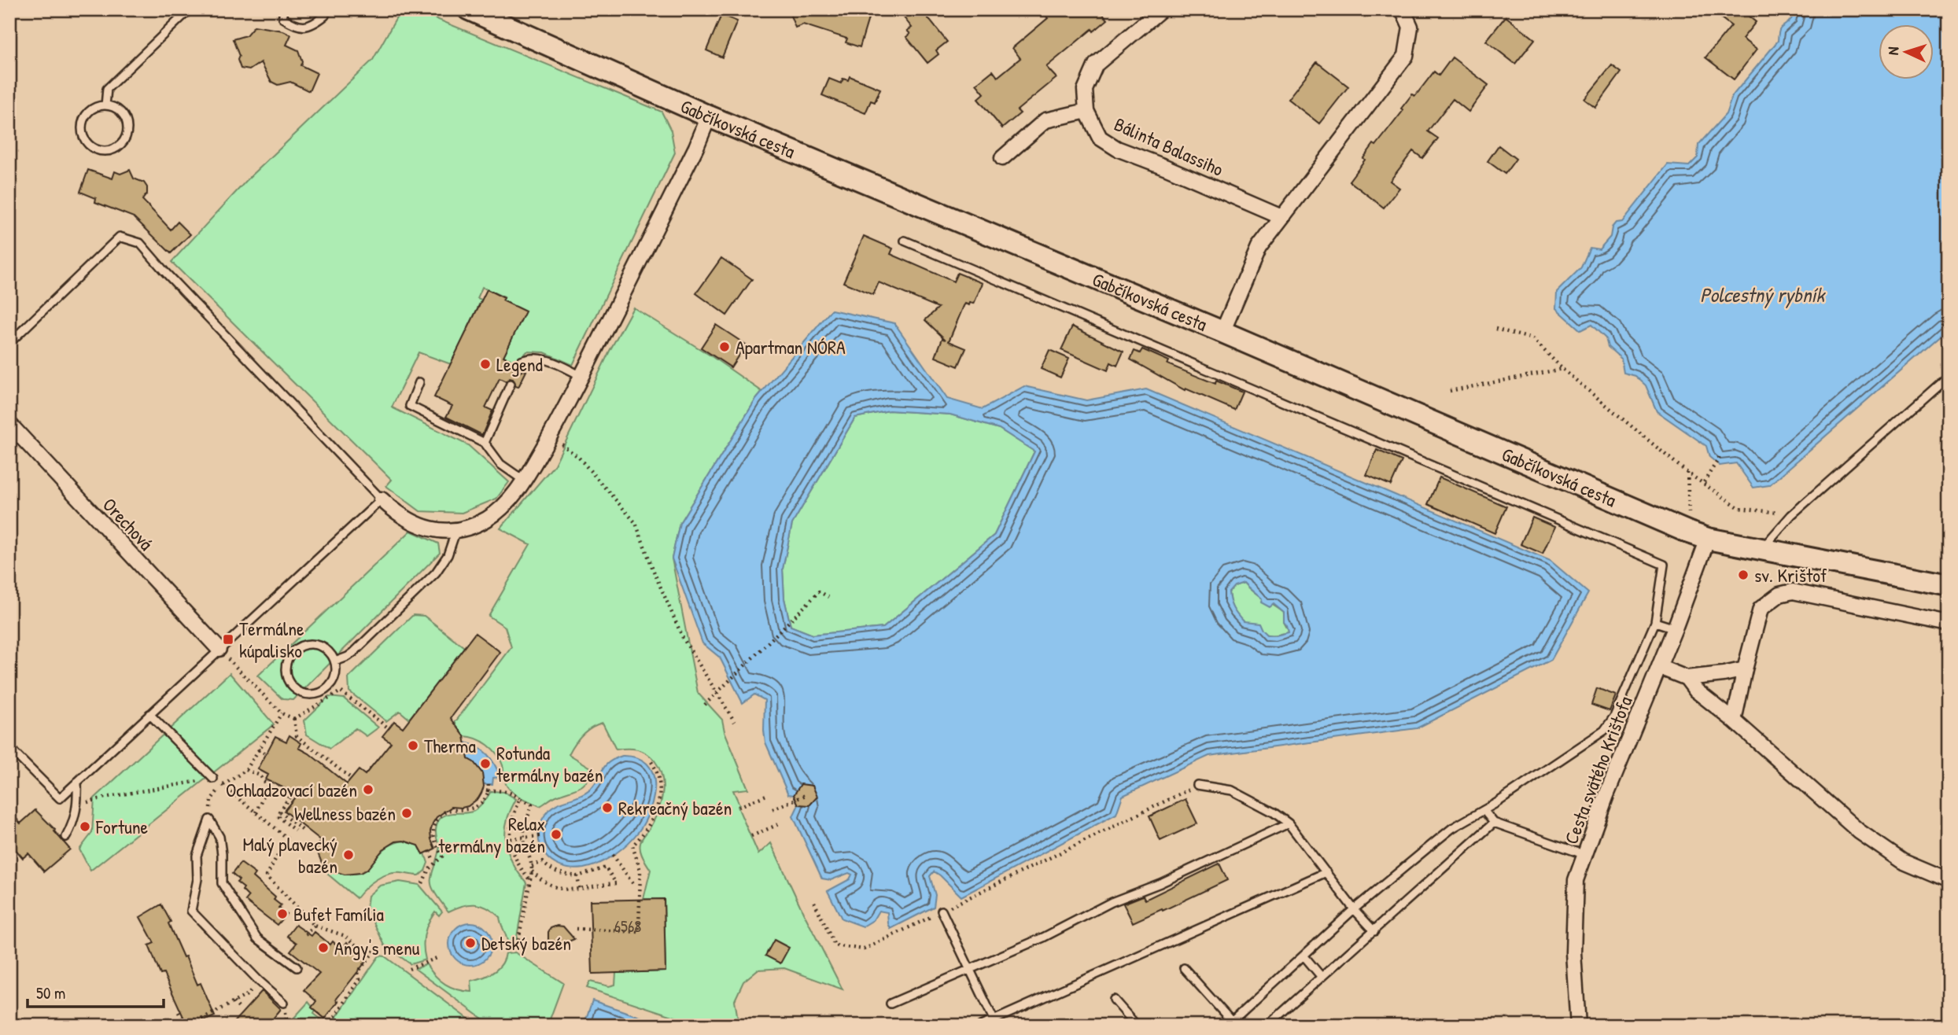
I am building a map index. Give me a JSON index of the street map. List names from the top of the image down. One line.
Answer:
{"streets":{"main road":["Gabčíkovská cesta"],"street":["Bálinta Balassiho","Orechová","Cesta svätého Krištofa"]},"crossings":[["Gabčíkovská cesta","Cesta svätého Krištofa"]],"water":["Polcestný rybník"],"places":{"other":["Apartman NÓRA","Legend","sv. Krištof","Therma","Rotunda termálny bazén","Ochladzovací bazén","Rekreačný bazén","Wellness bazén","Fortune","Relax termálny bazén","Malý plavecký bazén","Bufet Família","Detský bazén","Angy's menu"],"transit":["Termálne kúpalisko"]},"house_numbers":["6568"],"scale_bar":"50 m","north":"left"}
